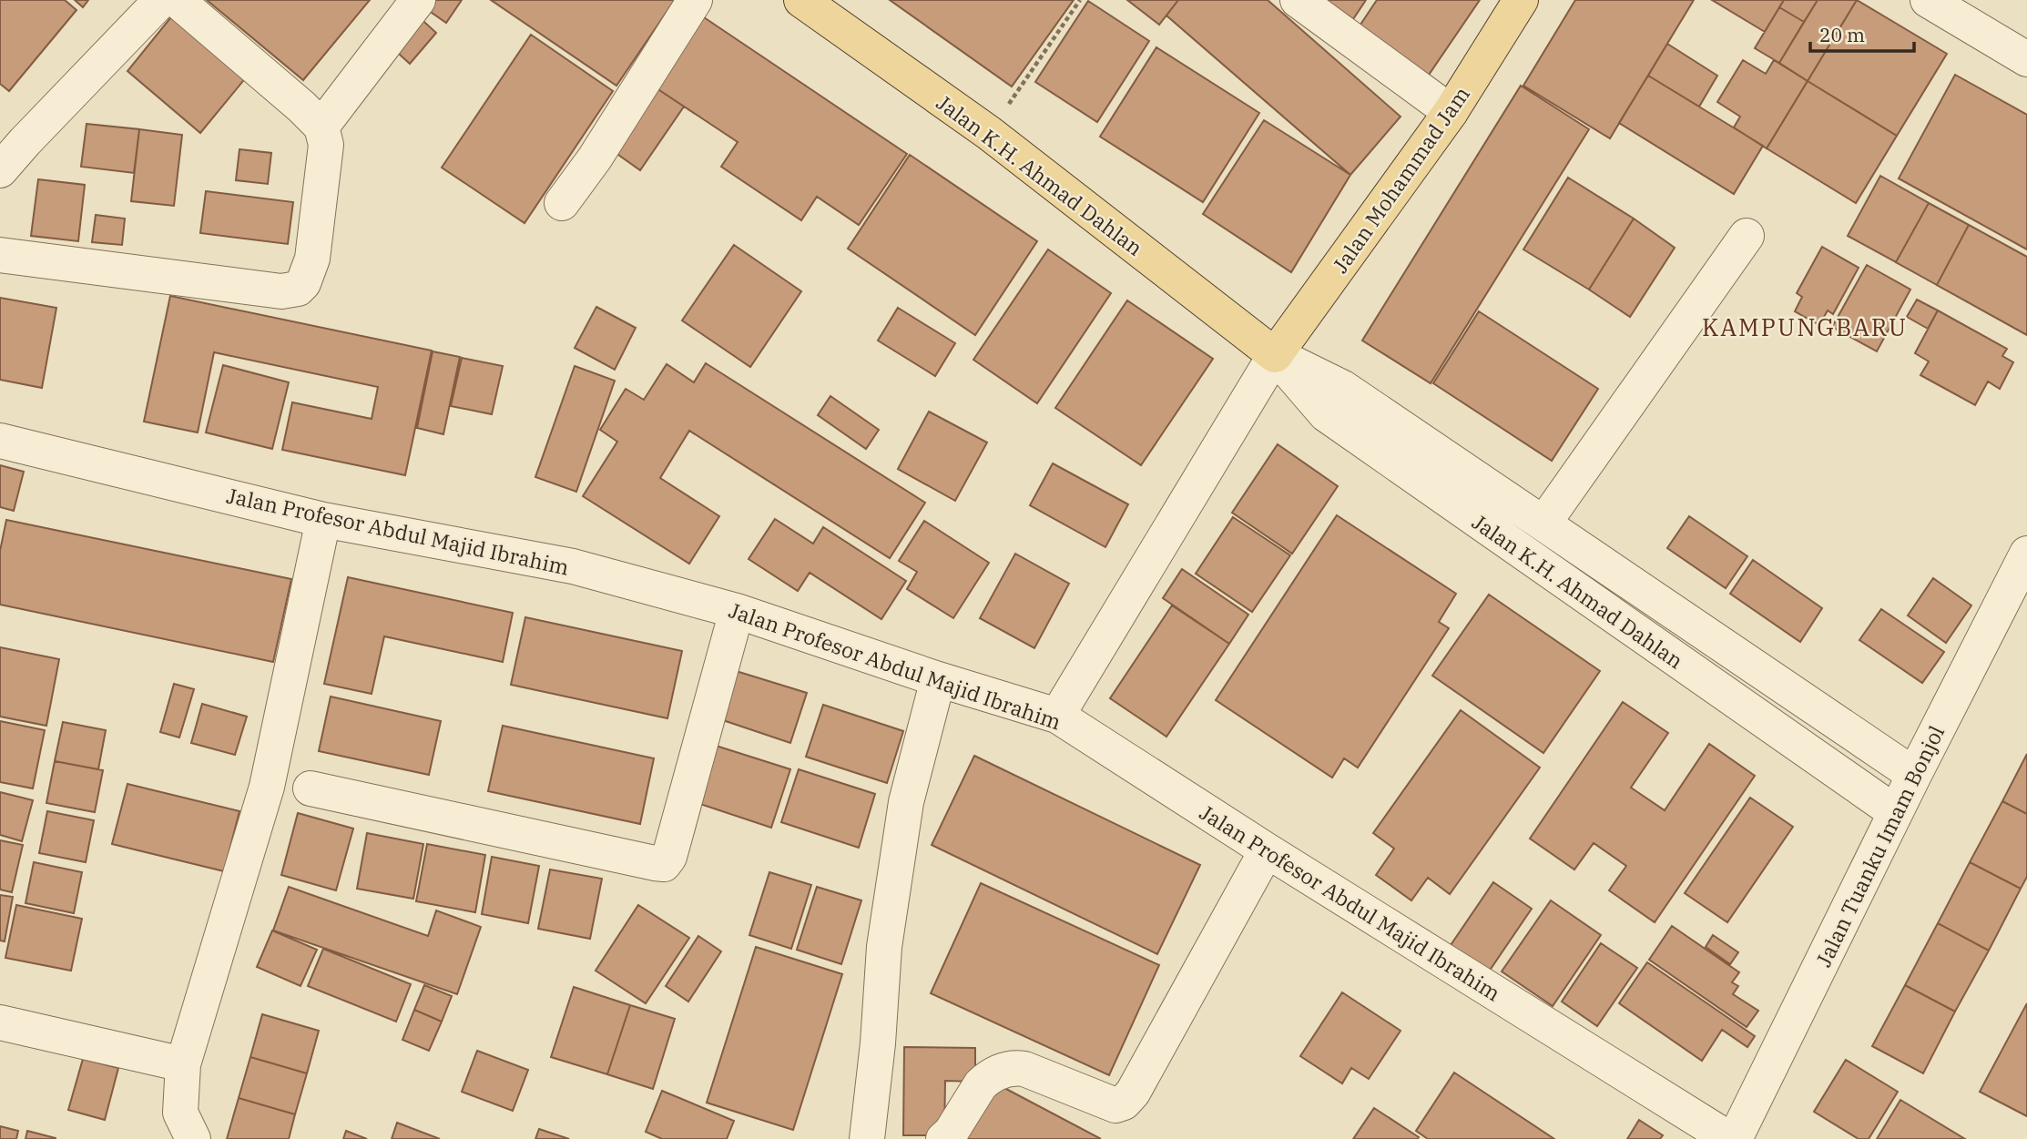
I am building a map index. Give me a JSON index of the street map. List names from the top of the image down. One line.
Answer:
{"streets":{"main road":["Jalan K.H. Ahmad Dahlan","Jalan Mohammad Jam"],"street":["Jalan Profesor Abdul Majid Ibrahim","Jalan Tuanku Imam Bonjol"]},"crossings":[["Jalan K.H. Ahmad Dahlan","Jalan Mohammad Jam"],["Jalan K.H. Ahmad Dahlan","Jalan Tuanku Imam Bonjol"]],"districts":["KAMPUNGBARU"],"scale_bar":"20 m"}
